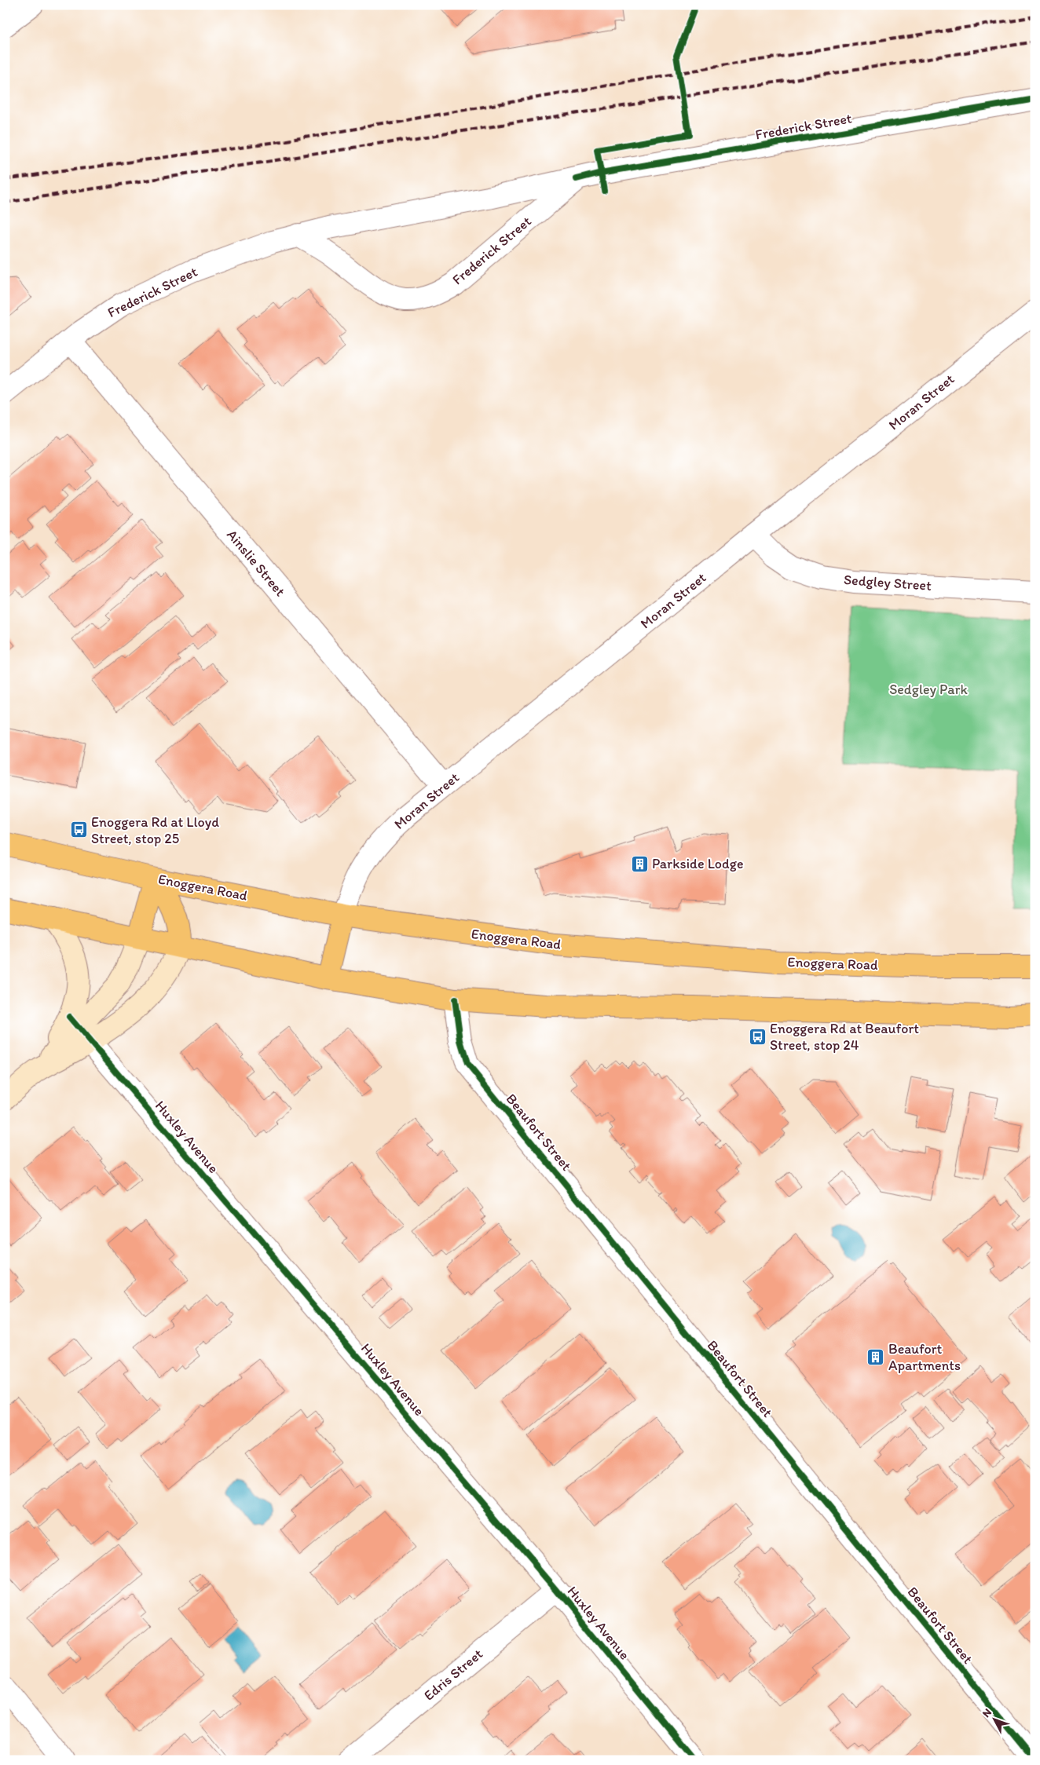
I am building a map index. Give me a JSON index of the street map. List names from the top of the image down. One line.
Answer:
{"streets":{"main road":["Enoggera Road"],"street":["Frederick Street","Moran Street","Ainslie Street","Sedgley Street","Beaufort Street","Huxley Avenue","Edris Street"]},"crossings":[["Frederick Street","Ainslie Street"],["Moran Street","Ainslie Street"],["Moran Street","Sedgley Street"],["Moran Street","Enoggera Road"],["Huxley Avenue","Edris Street"]],"parks":["Sedgley Park"],"places":{"bus stop":["Enoggera Rd at Lloyd Street, stop 25","Enoggera Rd at Beaufort Street, stop 24"],"building":["Parkside Lodge","Beaufort Apartments"]},"north":"top left"}
